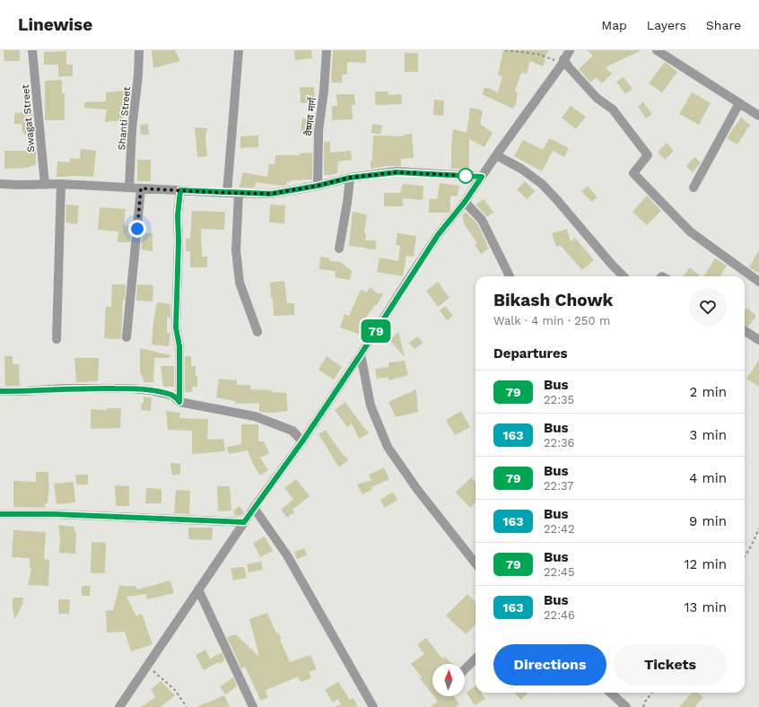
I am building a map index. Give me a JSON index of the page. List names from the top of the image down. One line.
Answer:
{"streets":{"street":["वैष्णव मार्ग","Swagat Street","Shanti Street"]},"lines":["bus line 79"],"north":"top","page":{"header":"Linewise","nav":["Map","Layers","Share"],"on_map":"79","heading":[["Bikash Chowk","Walk · 4 min · 250 m"],"Departures"],"list":[{"mark":"79","name":"Bus","note":"22:35","value":"2 min"},{"mark":"163","name":"Bus","note":"22:36","value":"3 min"},{"mark":"79","name":"Bus","note":"22:37","value":"4 min"},{"mark":"163","name":"Bus","note":"22:42","value":"9 min"},{"mark":"79","name":"Bus","note":"22:45","value":"12 min"},{"mark":"163","name":"Bus","note":"22:46","value":"13 min"}],"buttons":["Directions","Tickets"]}}
